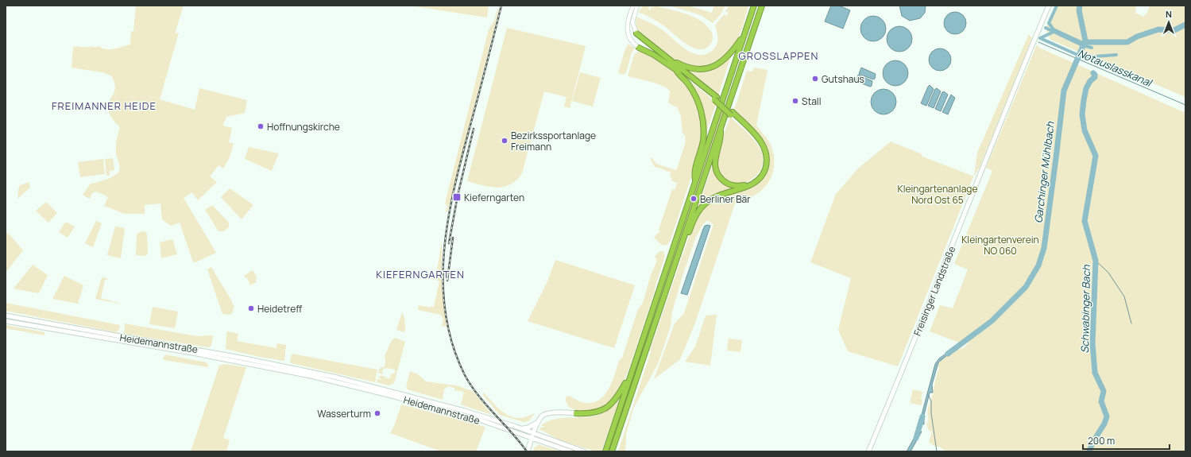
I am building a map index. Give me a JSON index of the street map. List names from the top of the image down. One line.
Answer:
{"streets":{"main road":["Freisinger Landstraße","Heidemannstraße"]},"districts":["GROSSLAPPEN","FREIMANNER HEIDE","KIEFERNGARTEN"],"water":["Notauslasskanal","Garchinger Mühlbach","Schwabinger Bach"],"parks":["Kleingartenanlage Nord Ost 65","Kleingartenverein NO 060"],"places":{"other":["Gutshaus","Stall","Hoffnungskirche","Bezirkssportanlage Freimann","Berliner Bär","Heidetreff","Wasserturm"],"transit":["Kieferngarten"]},"scale_bar":"200 m","north":"top"}
